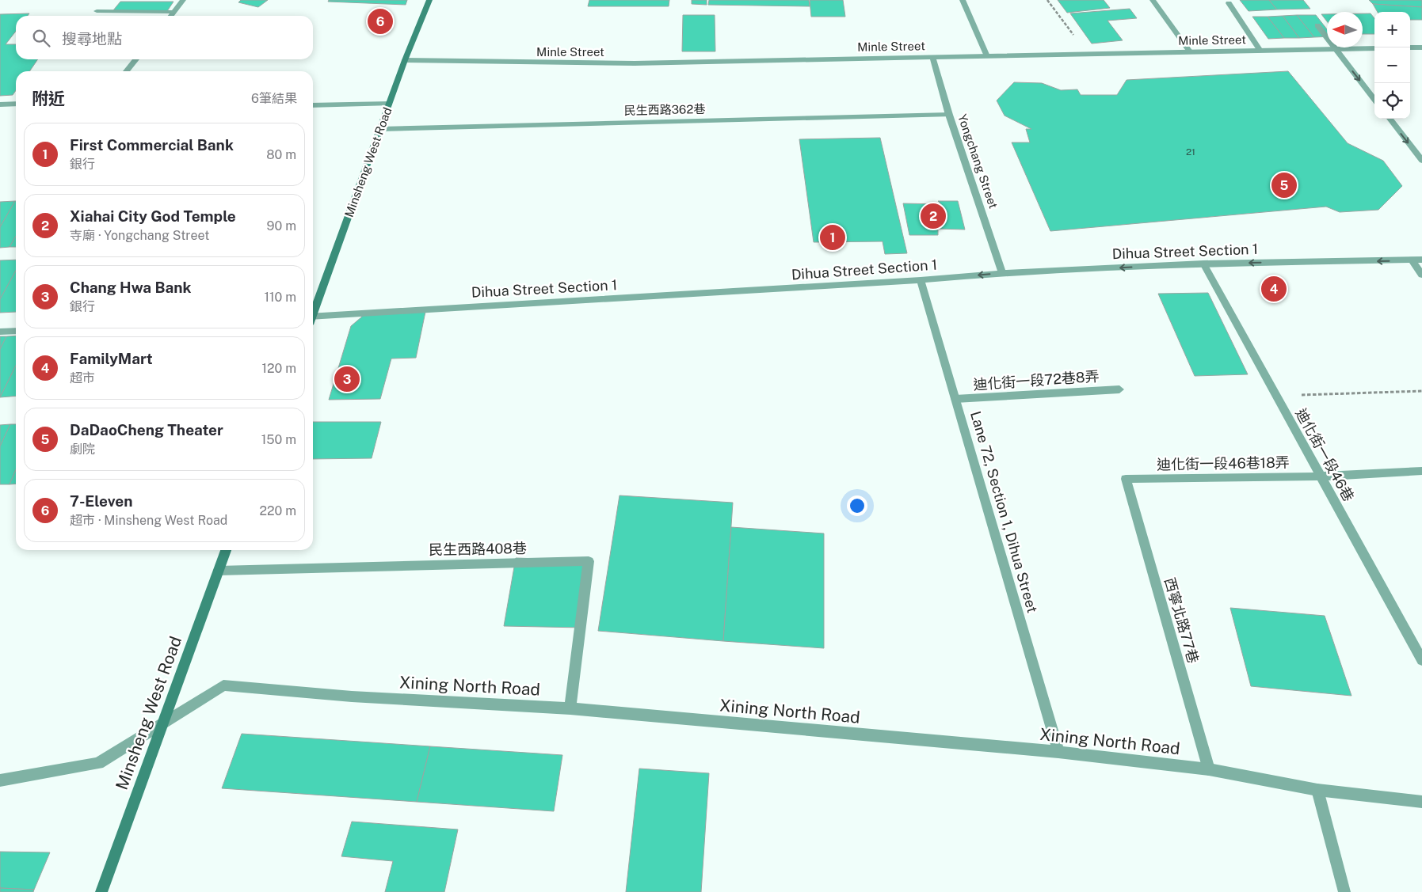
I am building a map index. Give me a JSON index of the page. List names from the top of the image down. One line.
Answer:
{"streets":{"street":["Minle Street","民生西路362巷","Yongchang Street","Minsheng West Road","Dihua Street Section 1","迪化街一段72巷8弄","迪化街一段46巷","迪化街一段46巷18弄","Lane 72, Section 1, Dihua Street","民生西路408巷","西寧北路77巷","Xining North Road"]},"crossings":[["Minle Street","Yongchang Street"],["Minle Street","Minsheng West Road"],["民生西路362巷","Yongchang Street"],["民生西路362巷","Minsheng West Road"],["Yongchang Street","Dihua Street Section 1"],["Minsheng West Road","民生西路408巷"],["Minsheng West Road","Xining North Road"],["Dihua Street Section 1","迪化街一段46巷"],["Dihua Street Section 1","Lane 72, Section 1, Dihua Street"],["迪化街一段72巷8弄","Lane 72, Section 1, Dihua Street"],["迪化街一段46巷","迪化街一段46巷18弄"],["迪化街一段46巷18弄","西寧北路77巷"],["Lane 72, Section 1, Dihua Street","Xining North Road"],["民生西路408巷","Xining North Road"],["西寧北路77巷","Xining North Road"]],"one_way":["Dihua Street Section 1"],"house_numbers":["21"],"north":"left","page":{"pins":["6","5","2","1","4","3"],"map_buttons":["+","−"],"search":"搜尋地點","heading":["附近","6筆結果"],"list":[{"mark":"1","name":"First Commercial Bank","note":"銀行","value":"80 m"},{"mark":"2","name":"Xiahai City God Temple","note":"寺廟 · Yongchang Street","value":"90 m"},{"mark":"3","name":"Chang Hwa Bank","note":"銀行","value":"110 m"},{"mark":"4","name":"FamilyMart","note":"超市","value":"120 m"},{"mark":"5","name":"DaDaoCheng Theater","note":"劇院","value":"150 m"},{"mark":"6","name":"7-Eleven","note":"超市 · Minsheng West Road","value":"220 m"}]}}
